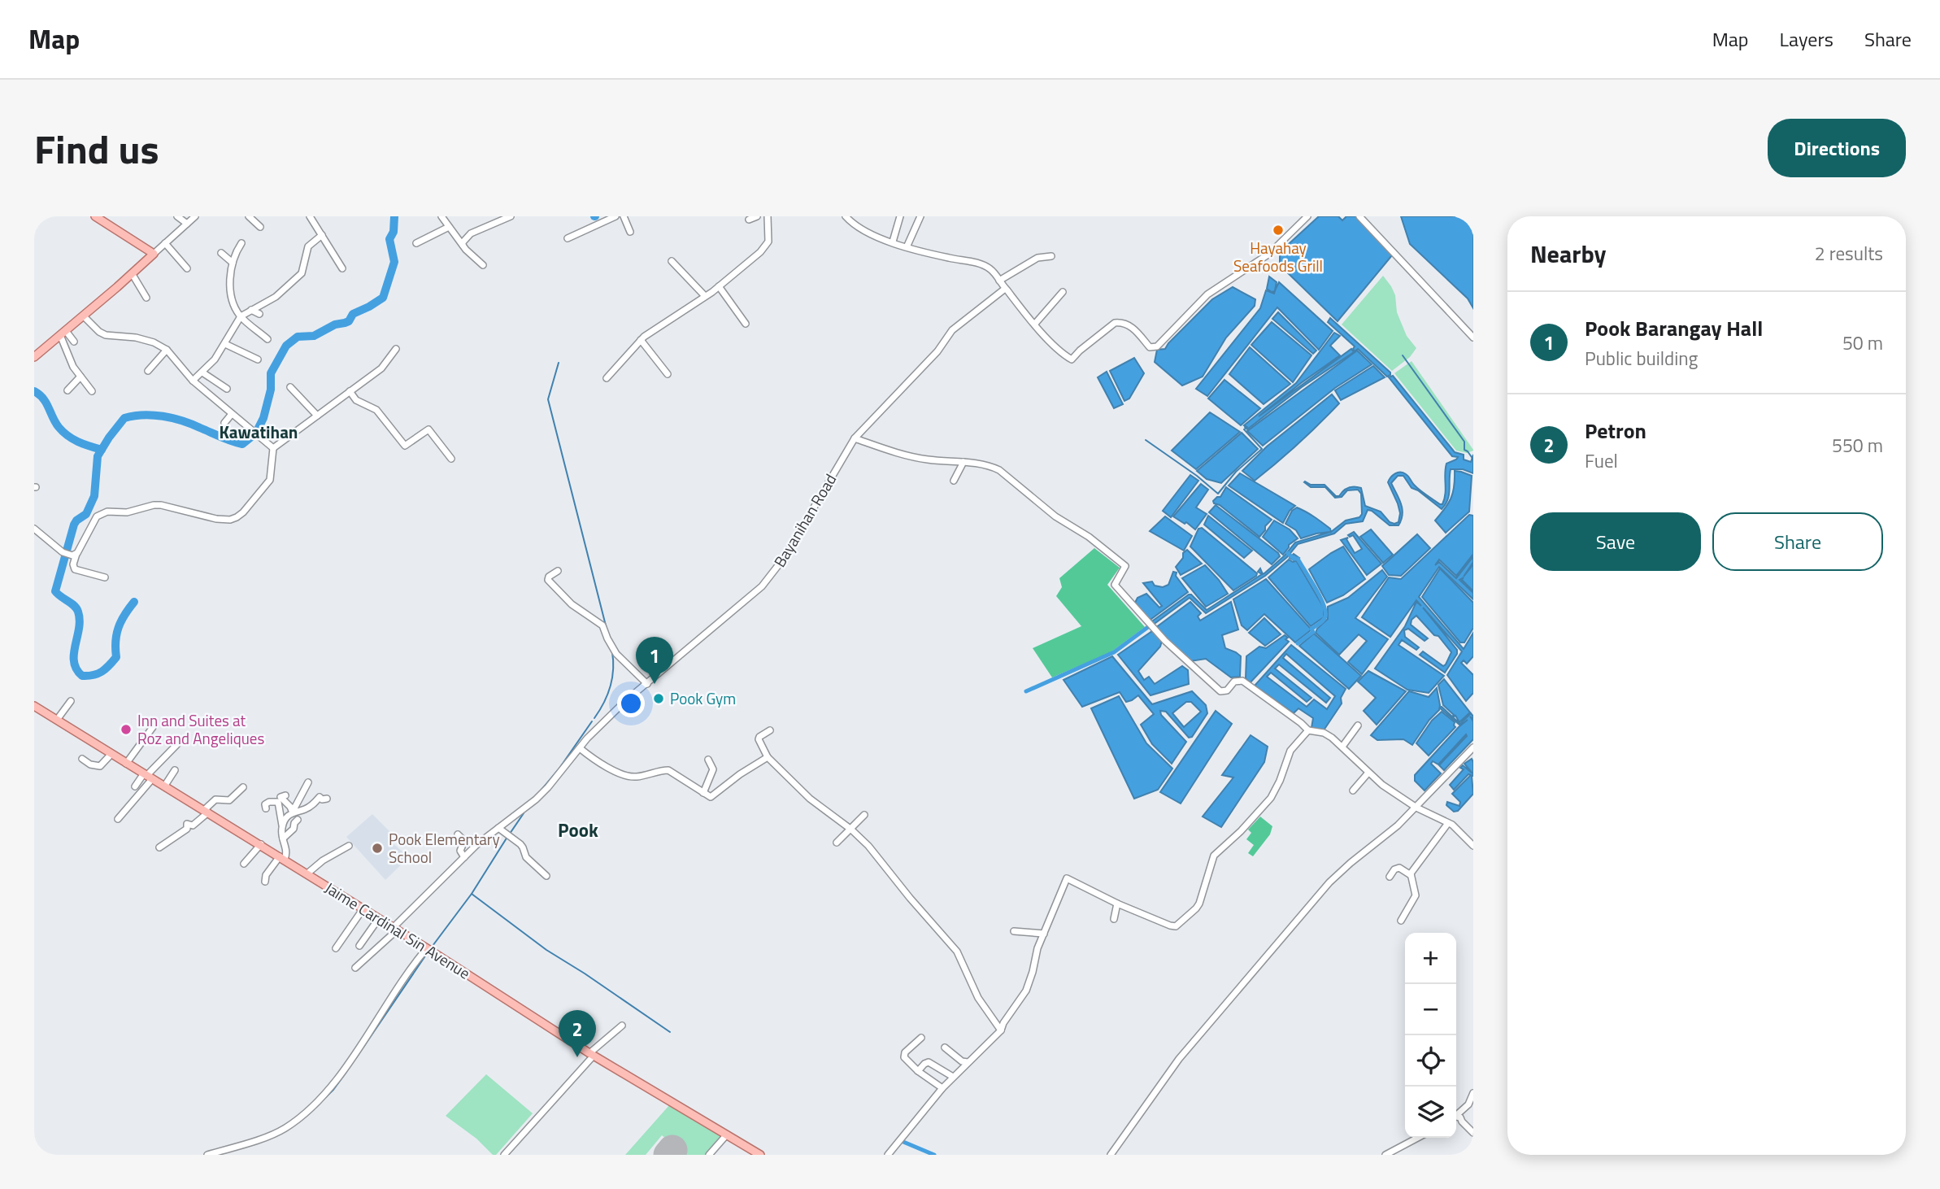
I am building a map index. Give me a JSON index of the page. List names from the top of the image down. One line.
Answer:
{"streets":{"main road":["Jaime Cardinal Sin Avenue"],"street":["Bayanihan Road"]},"crossings":[["Bayanihan Road","Jaime Cardinal Sin Avenue"]],"districts":["Kawatihan","Pook"],"places":["Hayahay Seafoods Grill","Pook Gym","Inn and Suites at Roz and Angeliques","Pook Elementary School"],"page":{"header":"Map","nav":["Map","Layers","Share"],"title":"Find us","buttons":["Directions",["Save","Share"]],"heading":["Nearby","2 results"],"list":[{"mark":"1","name":"Pook Barangay Hall","note":"Public building","value":"50 m"},{"mark":"2","name":"Petron","note":"Fuel","value":"550 m"}],"pins":["1","2"],"map_buttons":["+","−"]}}
